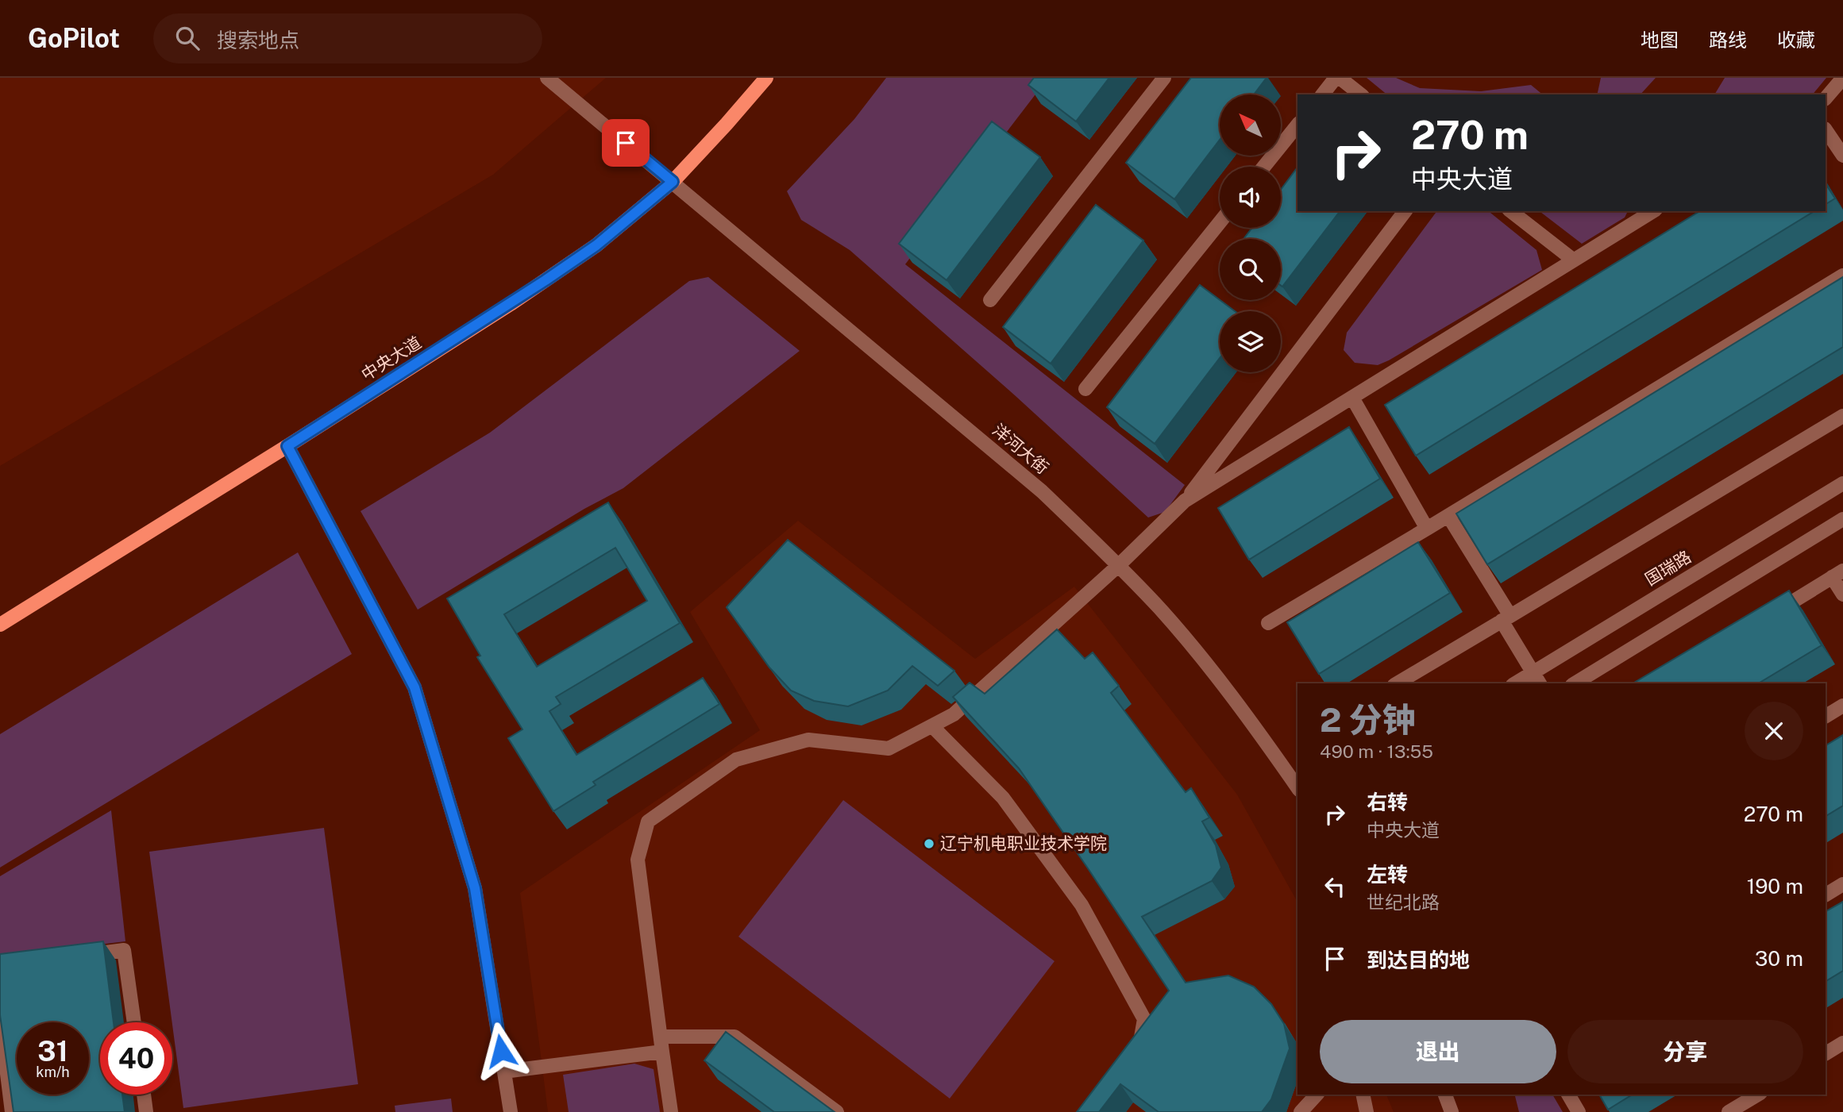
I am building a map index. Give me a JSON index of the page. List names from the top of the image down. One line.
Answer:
{"streets":{"main road":["中央大道"],"street":["洋河大街","国瑞路"]},"crossings":[["中央大道","洋河大街"]],"places":["辽宁机电职业技术学院"],"north":"top left","page":{"header":"GoPilot","search":"搜索地点","nav":["地图","路线","收藏"],"turn":["270 m","中央大道"],"heading":["2 分钟","490 m · 13:55"],"list":[{"name":"右转","note":"中央大道","value":"270 m"},{"name":"左转","note":"世纪北路","value":"190 m"},{"name":"到达目的地","value":"30 m"}],"buttons":["退出","分享"],"speed":"31 km/h","limit":"40"}}
